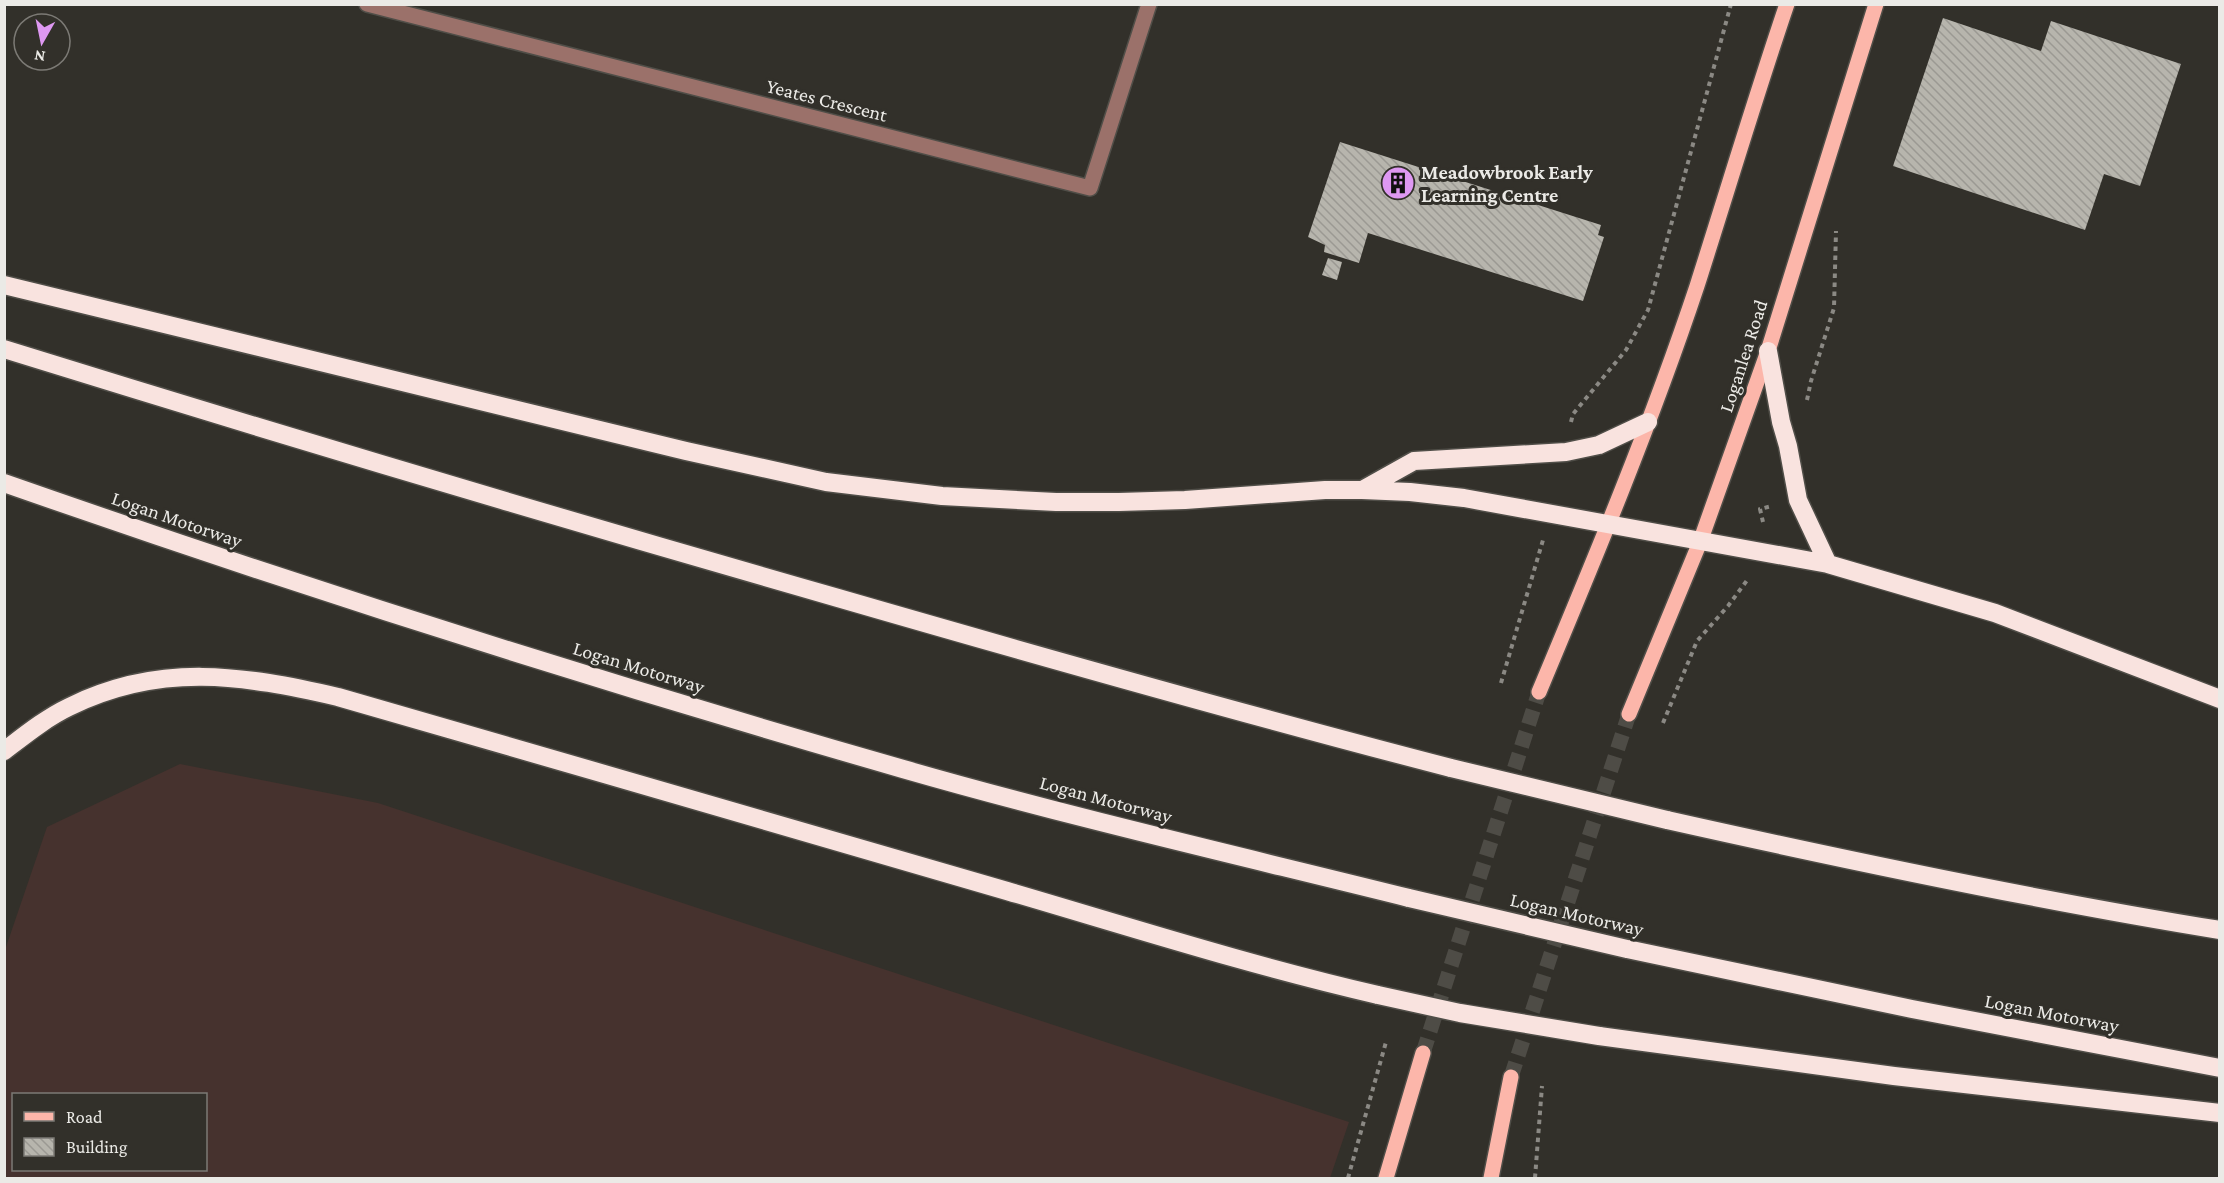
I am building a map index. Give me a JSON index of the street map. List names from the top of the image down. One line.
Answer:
{"streets":{"highway":["Logan Motorway"],"main road":["Loganlea Road"],"street":["Yeates Crescent"]},"places":{"building":["Meadowbrook Early Learning Centre"]},"legend":["Road","Building"],"north":"bottom"}
